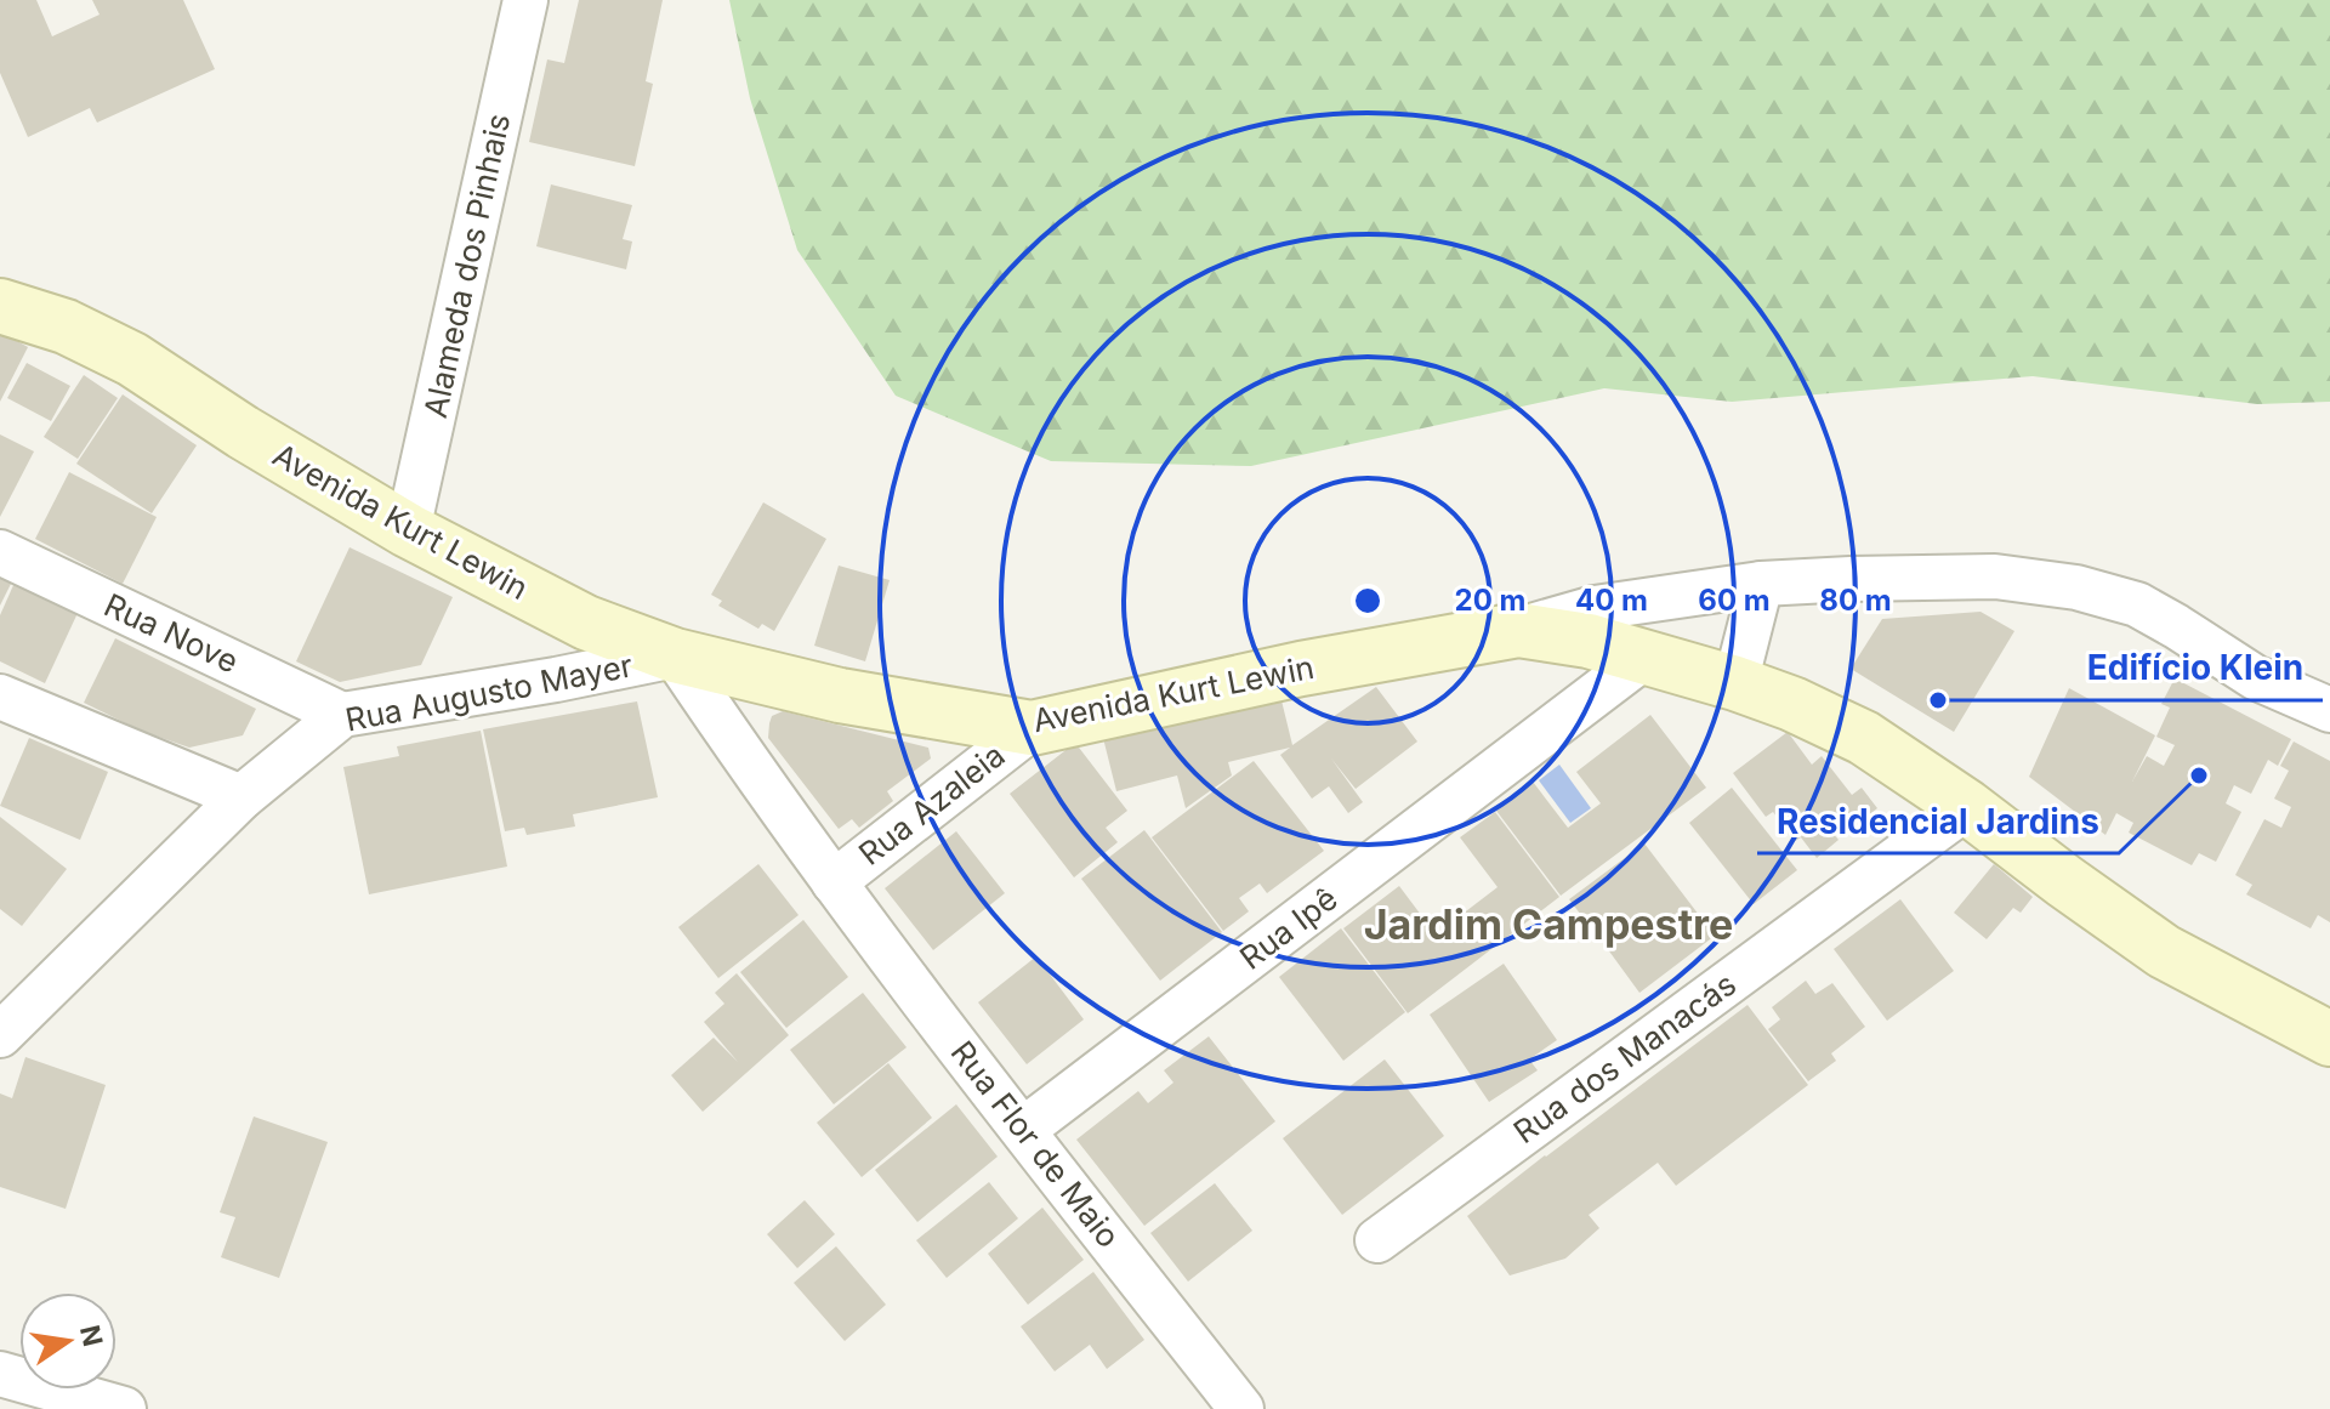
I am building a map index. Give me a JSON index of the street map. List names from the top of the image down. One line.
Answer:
{"streets":{"main road":["Avenida Kurt Lewin"],"street":["Alameda dos Pinhais","Rua Nove","Rua Augusto Mayer","Rua Azaleia","Rua Ipê","Rua dos Manacás","Rua Flor de Maio"]},"crossings":[["Alameda dos Pinhais","Avenida Kurt Lewin"],["Avenida Kurt Lewin","Rua Augusto Mayer"],["Avenida Kurt Lewin","Rua Azaleia"],["Avenida Kurt Lewin","Rua Ipê"],["Avenida Kurt Lewin","Rua dos Manacás"],["Avenida Kurt Lewin","Rua Flor de Maio"],["Rua Nove","Rua Augusto Mayer"],["Rua Augusto Mayer","Rua Flor de Maio"],["Rua Azaleia","Rua Flor de Maio"],["Rua Ipê","Rua Flor de Maio"]],"districts":["Jardim Campestre"],"places":["Edifício Klein","Residencial Jardins"],"north":"right","rings":["20 m","40 m","60 m","80 m"]}
